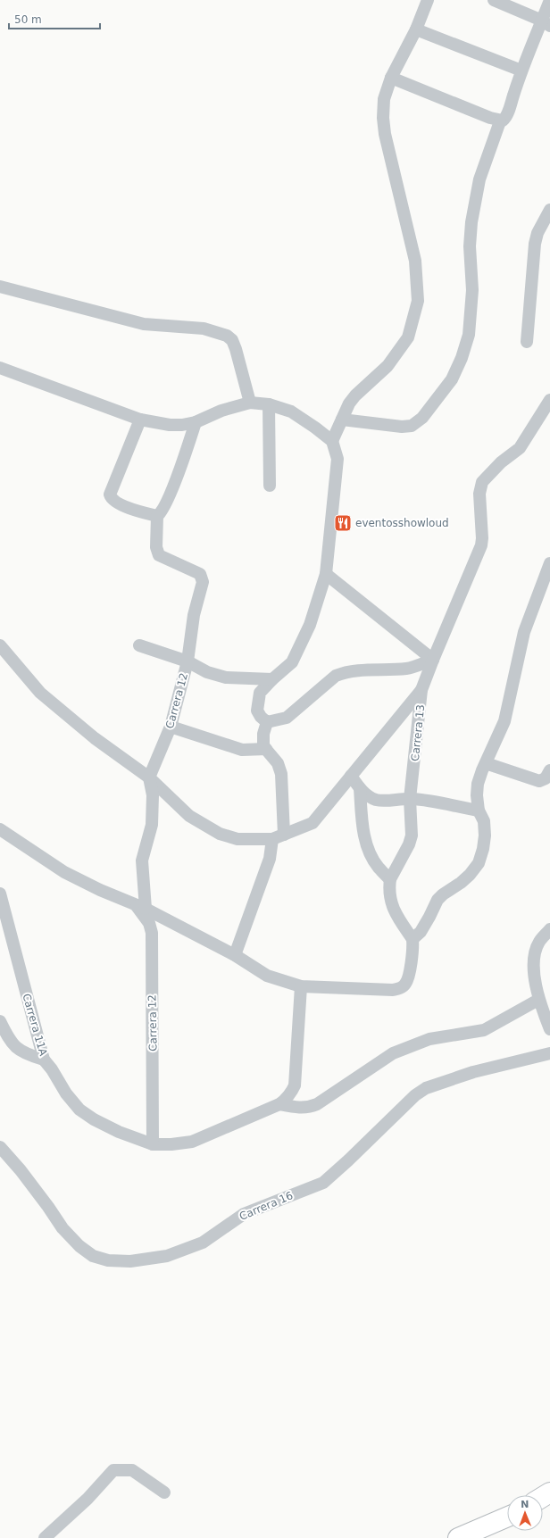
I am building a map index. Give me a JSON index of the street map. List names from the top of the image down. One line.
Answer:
{"streets":{"street":["Carrera 12","Carrera 13","Carrera 11A","Carrera 16"]},"crossings":[["Carrera 12","Carrera 11A"]],"places":{"restaurant":["eventosshowloud"]},"scale_bar":"50 m","north":"top"}
